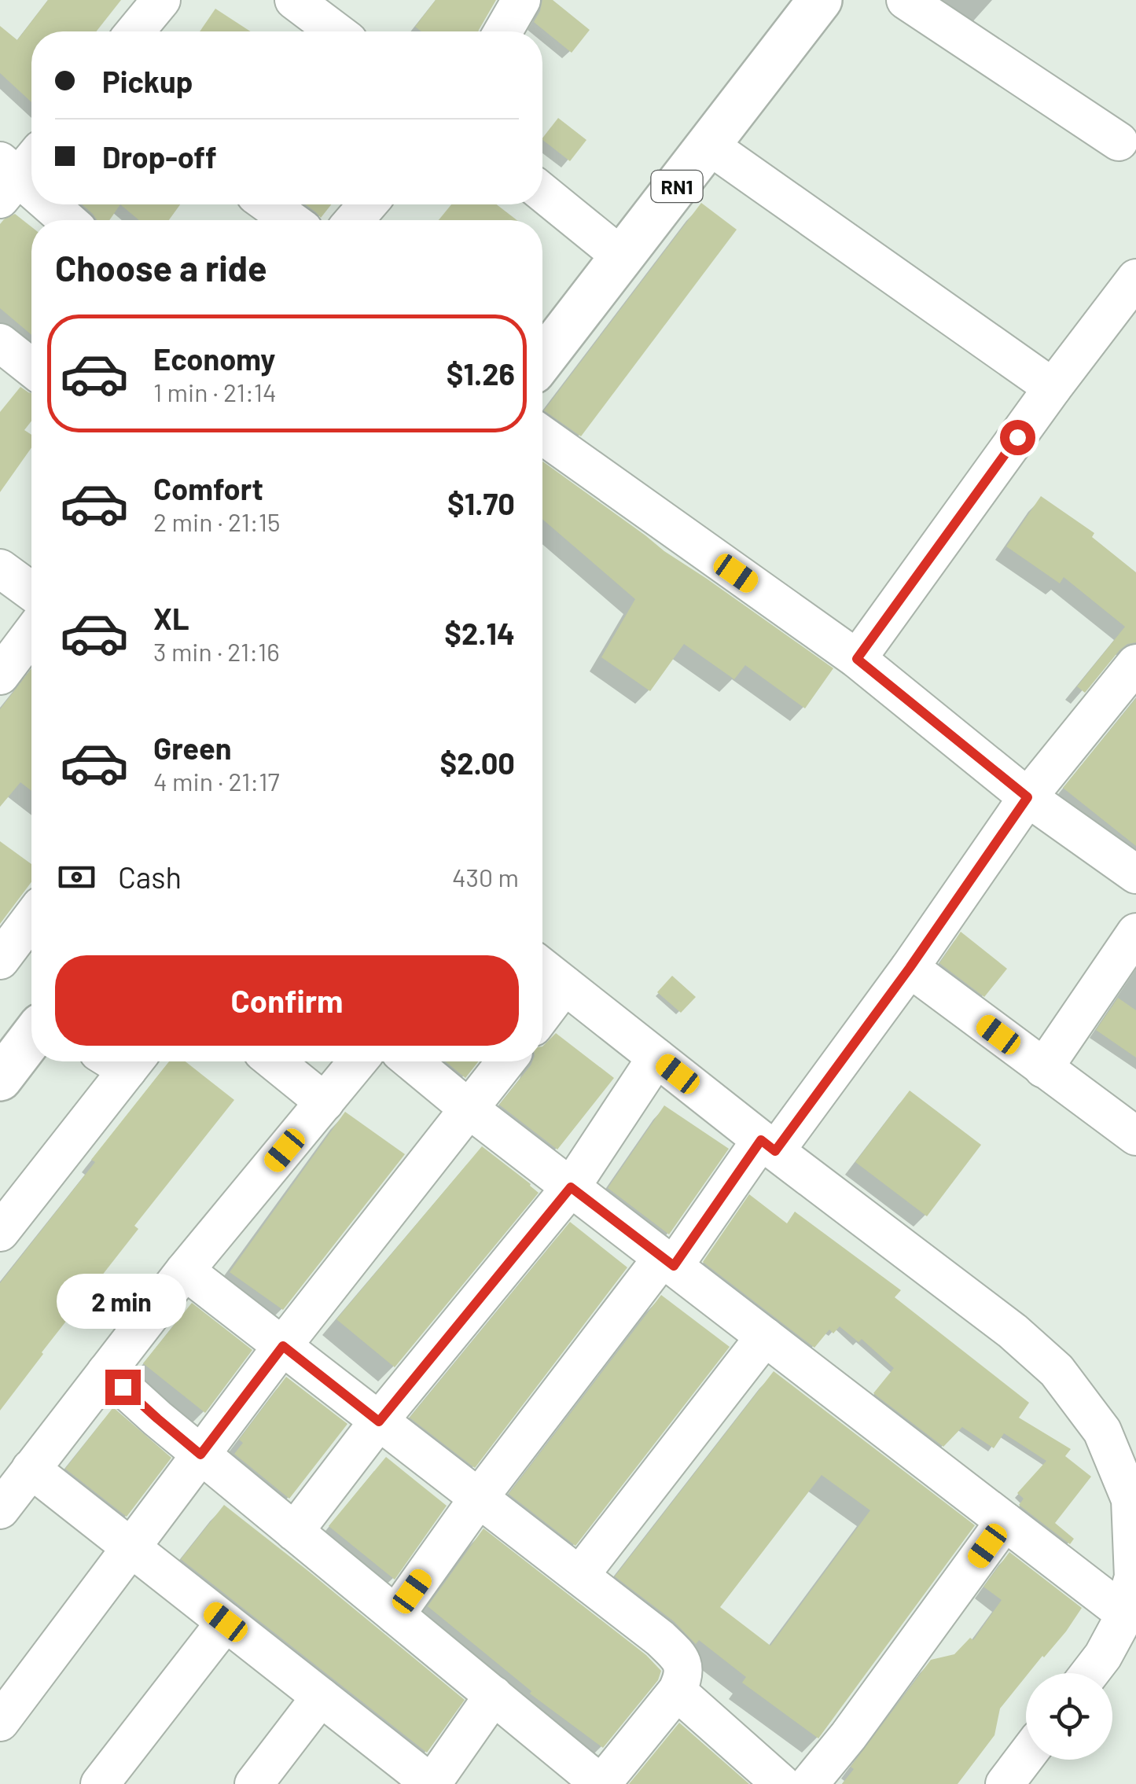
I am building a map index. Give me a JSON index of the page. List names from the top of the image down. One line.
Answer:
{"streets":{"highway":["RN1"]},"page":{"banner":["Pickup","Drop-off"],"heading":"Choose a ride","list":[{"name":"Economy","note":"1 min · 21:14","value":"$1.26"},{"name":"Comfort","note":"2 min · 21:15","value":"$1.70"},{"name":"XL","note":"3 min · 21:16","value":"$2.14"},{"name":"Green","note":"4 min · 21:17","value":"$2.00"}],"pay":["Cash","430 m"],"buttons":"Confirm","bubble":"2 min"}}
